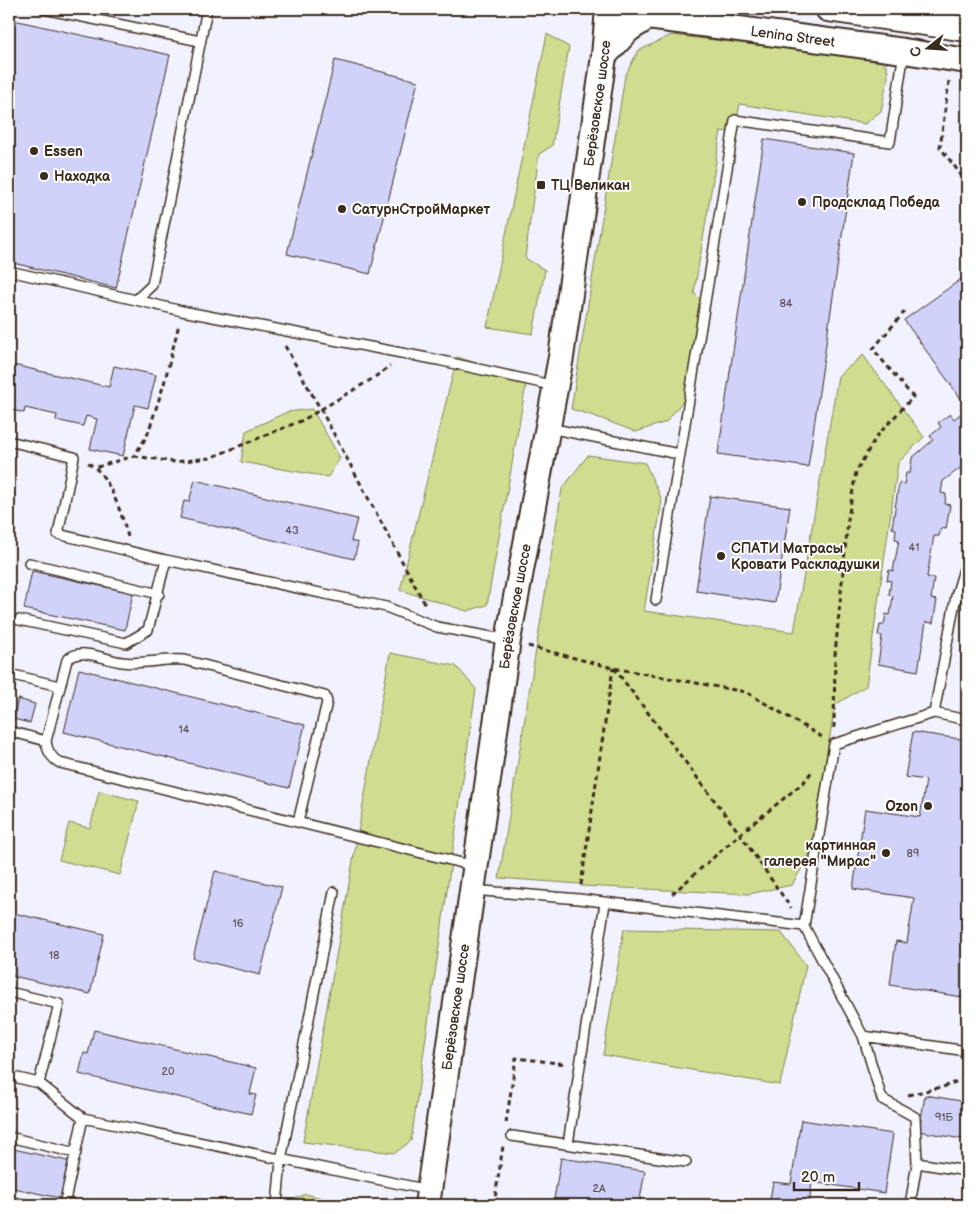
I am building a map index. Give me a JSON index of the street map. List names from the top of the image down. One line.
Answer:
{"streets":{"main road":["Lenina Street","Берёзовское шоссе"]},"places":{"other":["Essen","Находка","Продсклад Победа","СатурнСтройМаркет","СПАТИ Матрасы Кровати Раскладушки","Ozon","картинная галерея \"Мирас\""],"transit":["ТЦ Великан"]},"house_numbers":["84","43","41","14","89","16","18","20","91Б","2А"],"scale_bar":"20 m","north":"left"}
